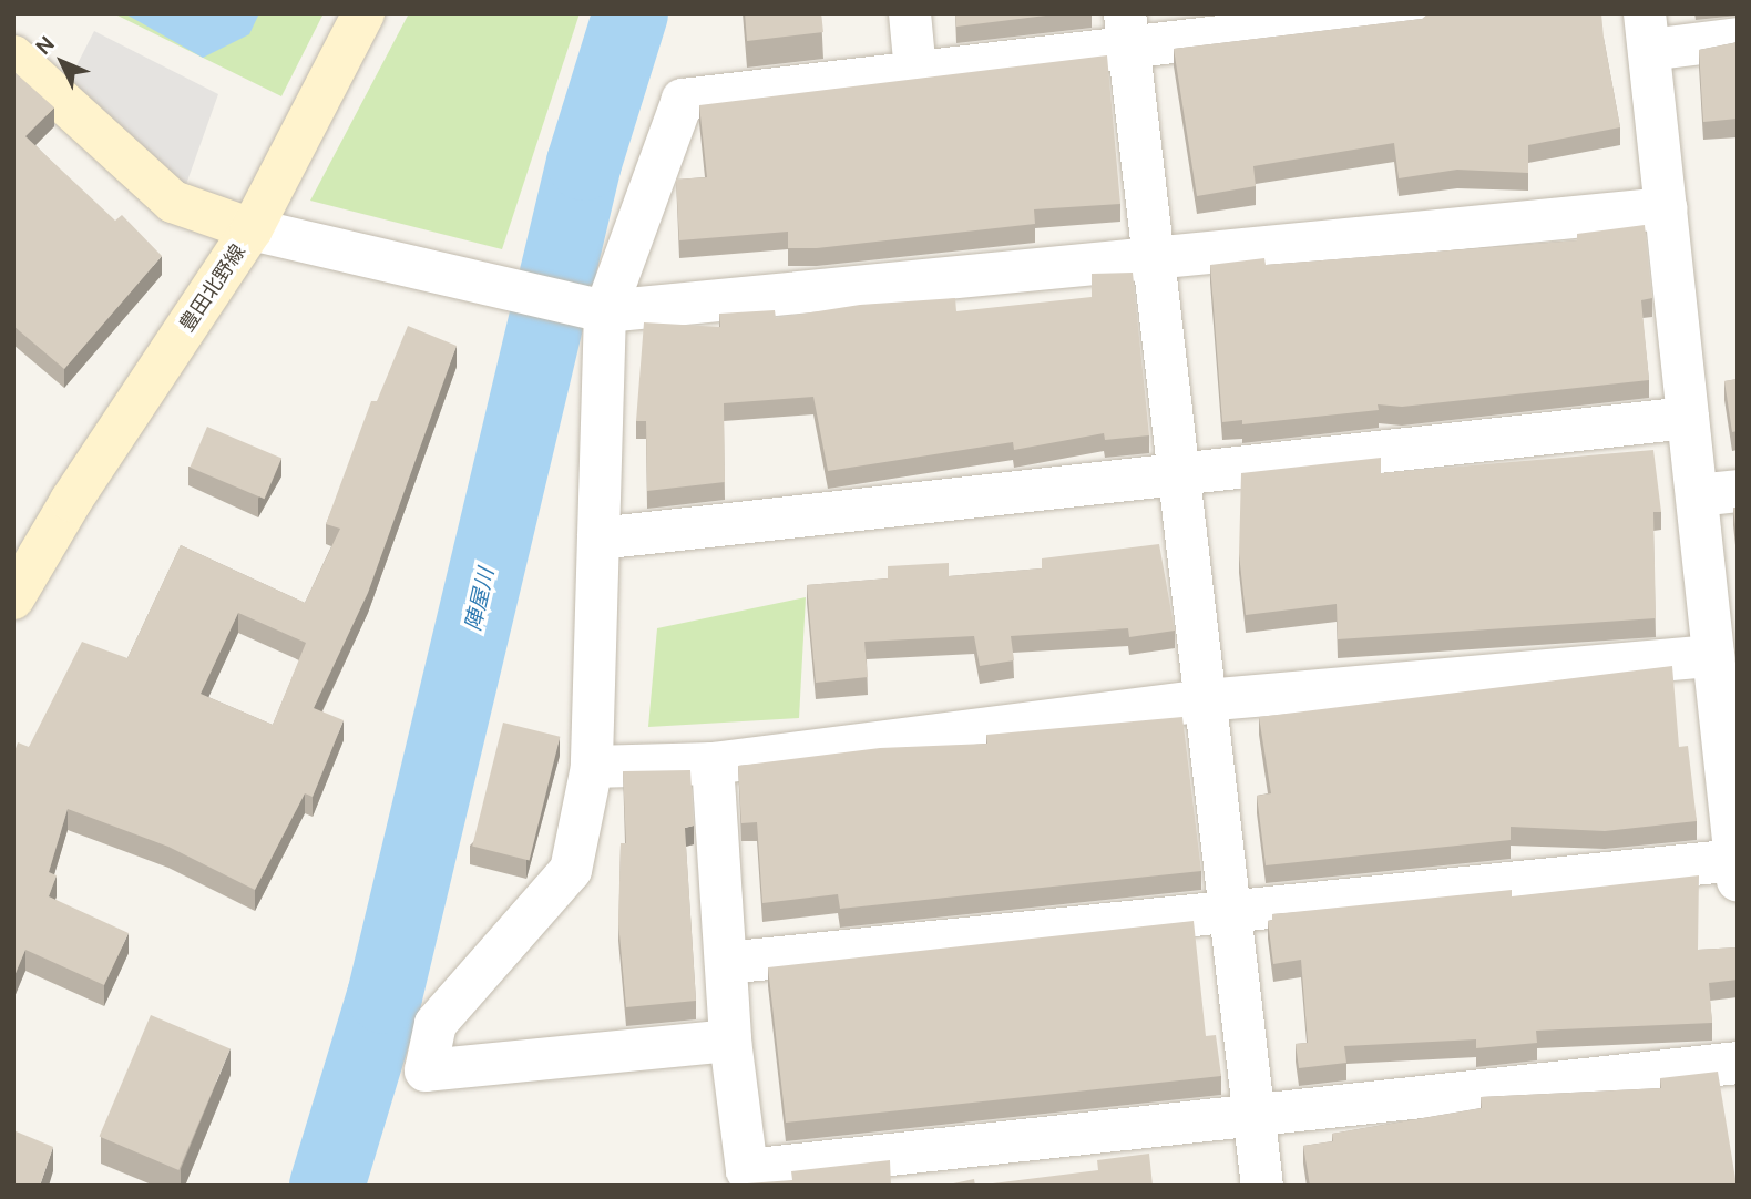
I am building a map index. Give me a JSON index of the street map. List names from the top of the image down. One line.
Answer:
{"streets":{"main road":["豊田北野線"]},"water":["陣屋川"],"north":"top left"}
